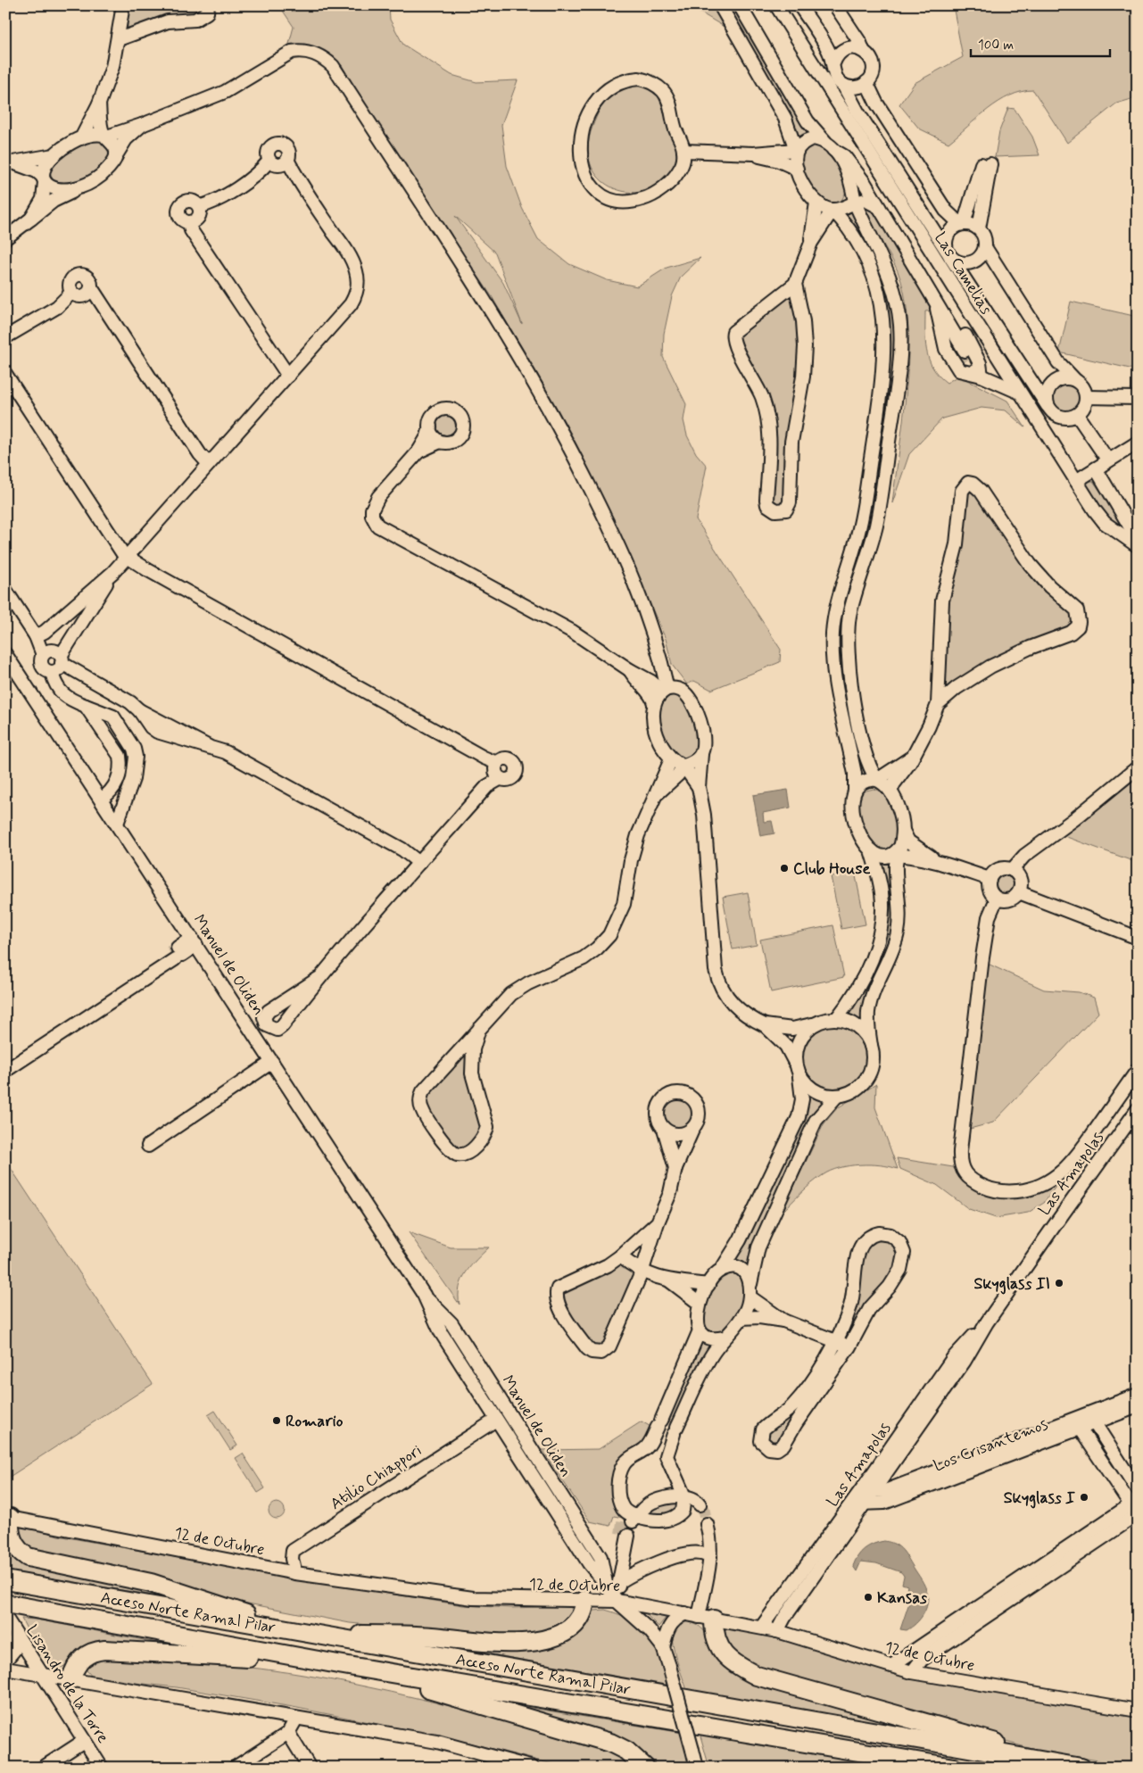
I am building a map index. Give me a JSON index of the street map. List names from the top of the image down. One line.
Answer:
{"streets":{"highway":["Acceso Norte Ramal Pilar"],"street":["Las Camelias","Manuel de Oliden","Las Amapolas","Los Crisantemos","Atilio Chiappori","12 de Octubre","Lisandro de la Torre"]},"crossings":[["Manuel de Oliden","Atilio Chiappori"],["Manuel de Oliden","12 de Octubre"],["Las Amapolas","Los Crisantemos"],["Las Amapolas","12 de Octubre"],["Atilio Chiappori","12 de Octubre"]],"places":["Club House","Skyglass II","Romario","Skyglass I","Kansas"],"scale_bar":"100 m"}
